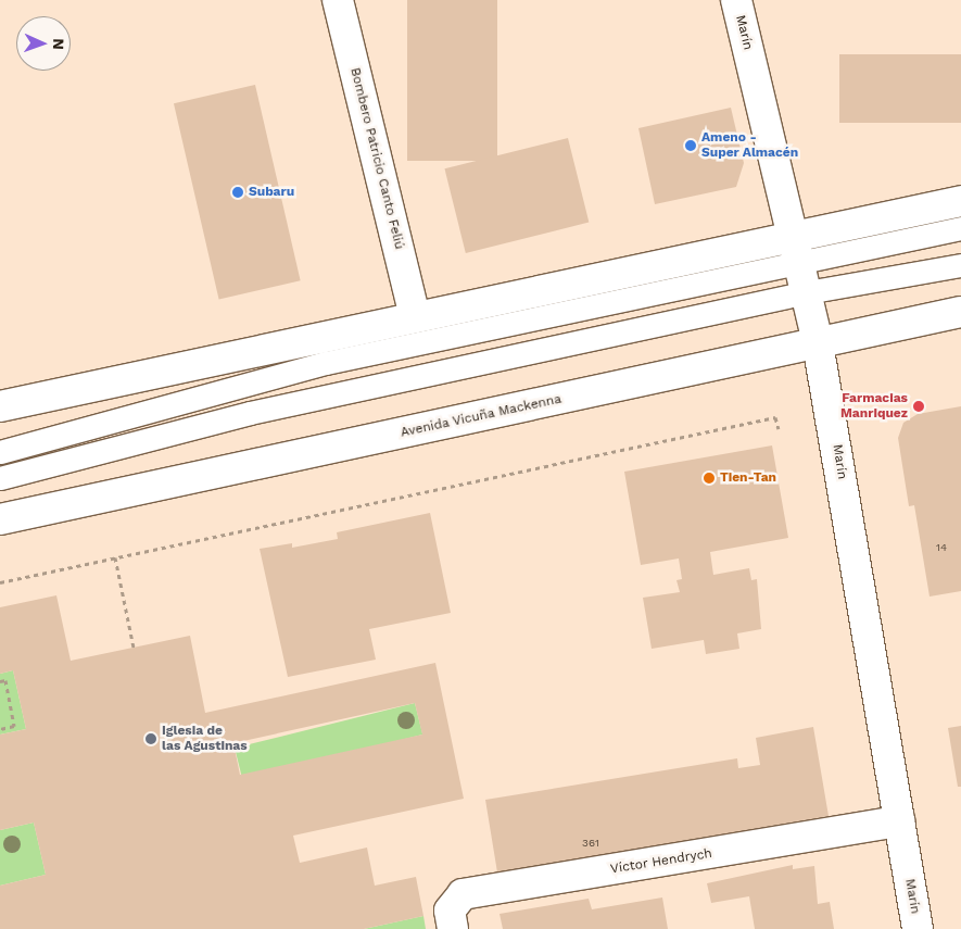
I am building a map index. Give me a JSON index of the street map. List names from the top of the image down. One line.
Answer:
{"streets":{"main road":["Marín","Bombero Patricio Canto Feliú","Avenida Vicuña Mackenna","Víctor Hendrych"]},"crossings":[["Marín","Avenida Vicuña Mackenna"],["Marín","Víctor Hendrych"]],"places":["Ameno - Super Almacén","Subaru","Farmacias Manriquez","Tien-Tan","Iglesia de las Agustinas"],"house_numbers":["14","361"],"north":"right"}
